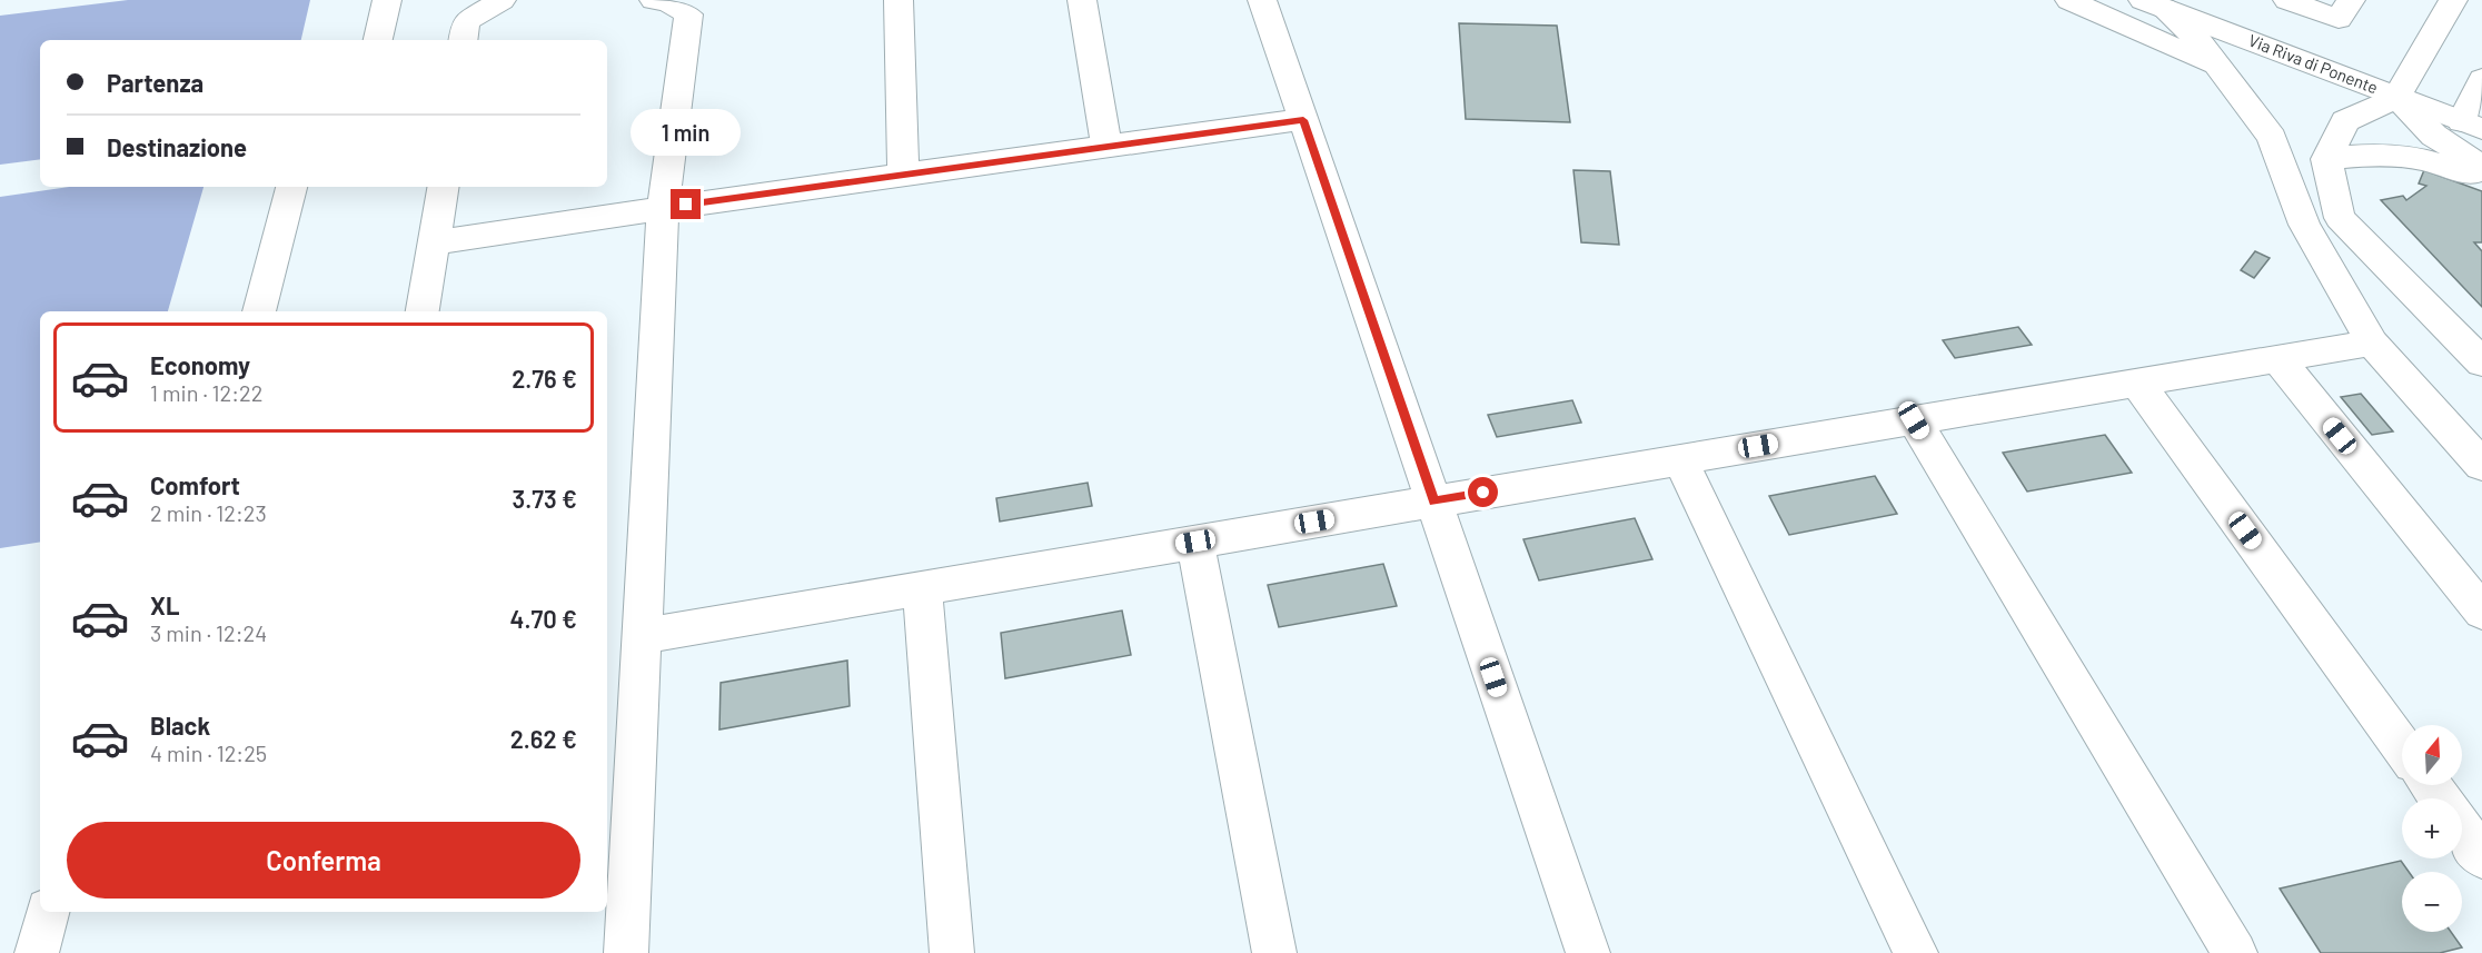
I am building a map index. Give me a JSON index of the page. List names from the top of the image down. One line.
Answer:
{"streets":{"main road":["Via Riva di Ponente"]},"north":"top","page":{"banner":["Partenza","Destinazione"],"bubble":"1 min","list":[{"name":"Economy","note":"1 min · 12:22","value":"2.76 €"},{"name":"Comfort","note":"2 min · 12:23","value":"3.73 €"},{"name":"XL","note":"3 min · 12:24","value":"4.70 €"},{"name":"Black","note":"4 min · 12:25","value":"2.62 €"}],"map_buttons":["+","−"],"buttons":"Conferma"}}
